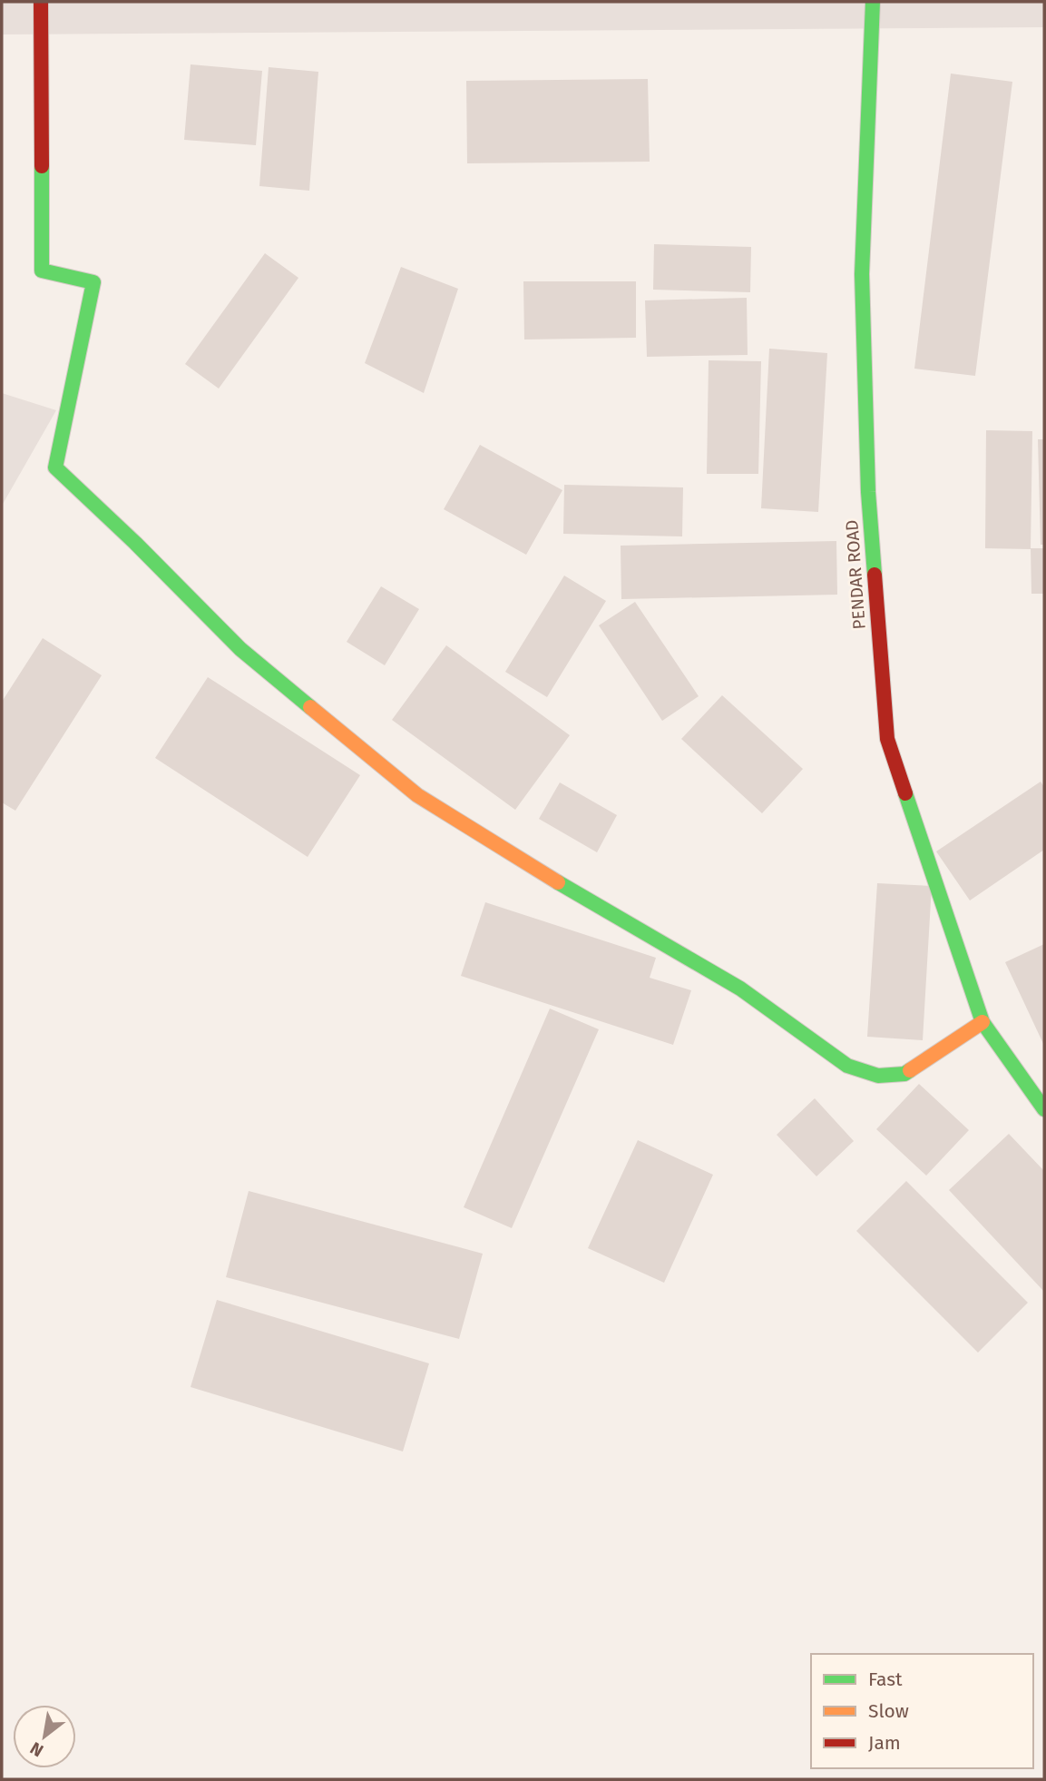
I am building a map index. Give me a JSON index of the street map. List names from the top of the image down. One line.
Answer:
{"streets":{"street":["PENDAR ROAD"]},"legend":["Fast","Slow","Jam"],"north":"bottom left"}
